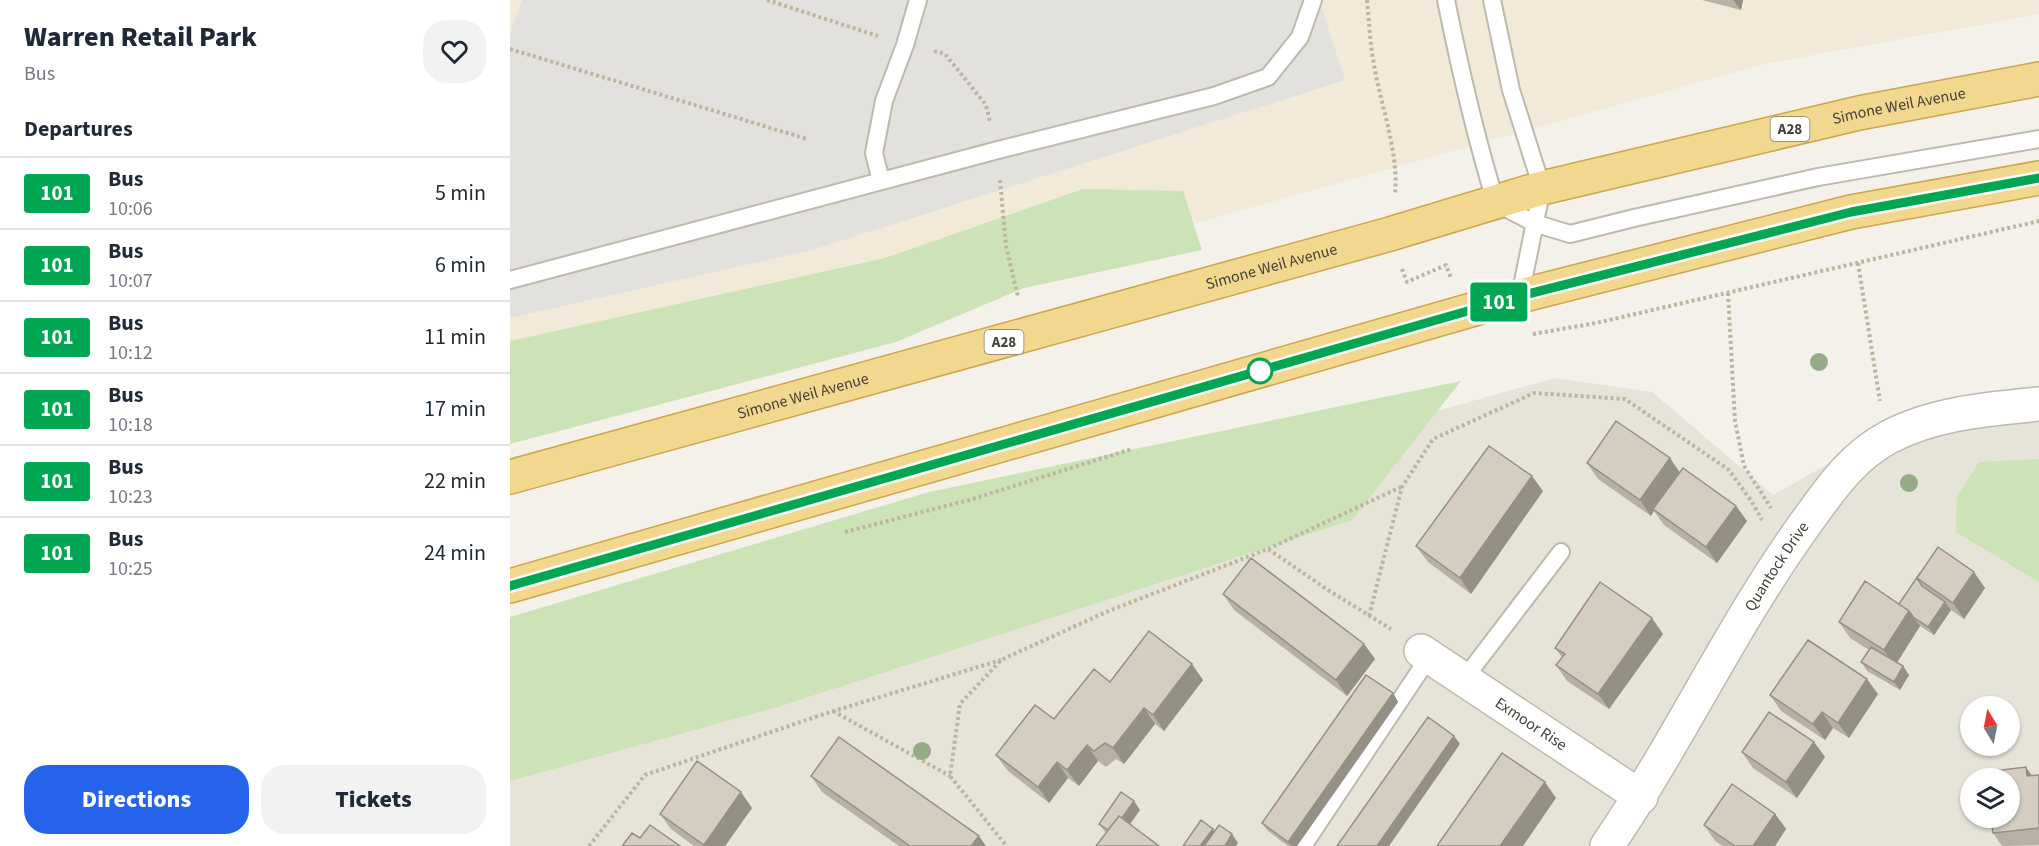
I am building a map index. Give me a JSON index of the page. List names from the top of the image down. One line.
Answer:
{"streets":{"highway":["Simone Weil Avenue","A28"],"street":["Quantock Drive","Exmoor Rise"]},"crossings":[["Quantock Drive","Exmoor Rise"]],"lines":["bus line 101"],"north":"top","page":{"heading":[["Warren Retail Park","Bus"],"Departures"],"on_map":"101","list":[{"mark":"101","name":"Bus","note":"10:06","value":"5 min"},{"mark":"101","name":"Bus","note":"10:07","value":"6 min"},{"mark":"101","name":"Bus","note":"10:12","value":"11 min"},{"mark":"101","name":"Bus","note":"10:18","value":"17 min"},{"mark":"101","name":"Bus","note":"10:23","value":"22 min"},{"mark":"101","name":"Bus","note":"10:25","value":"24 min"}],"buttons":["Directions","Tickets"]}}
